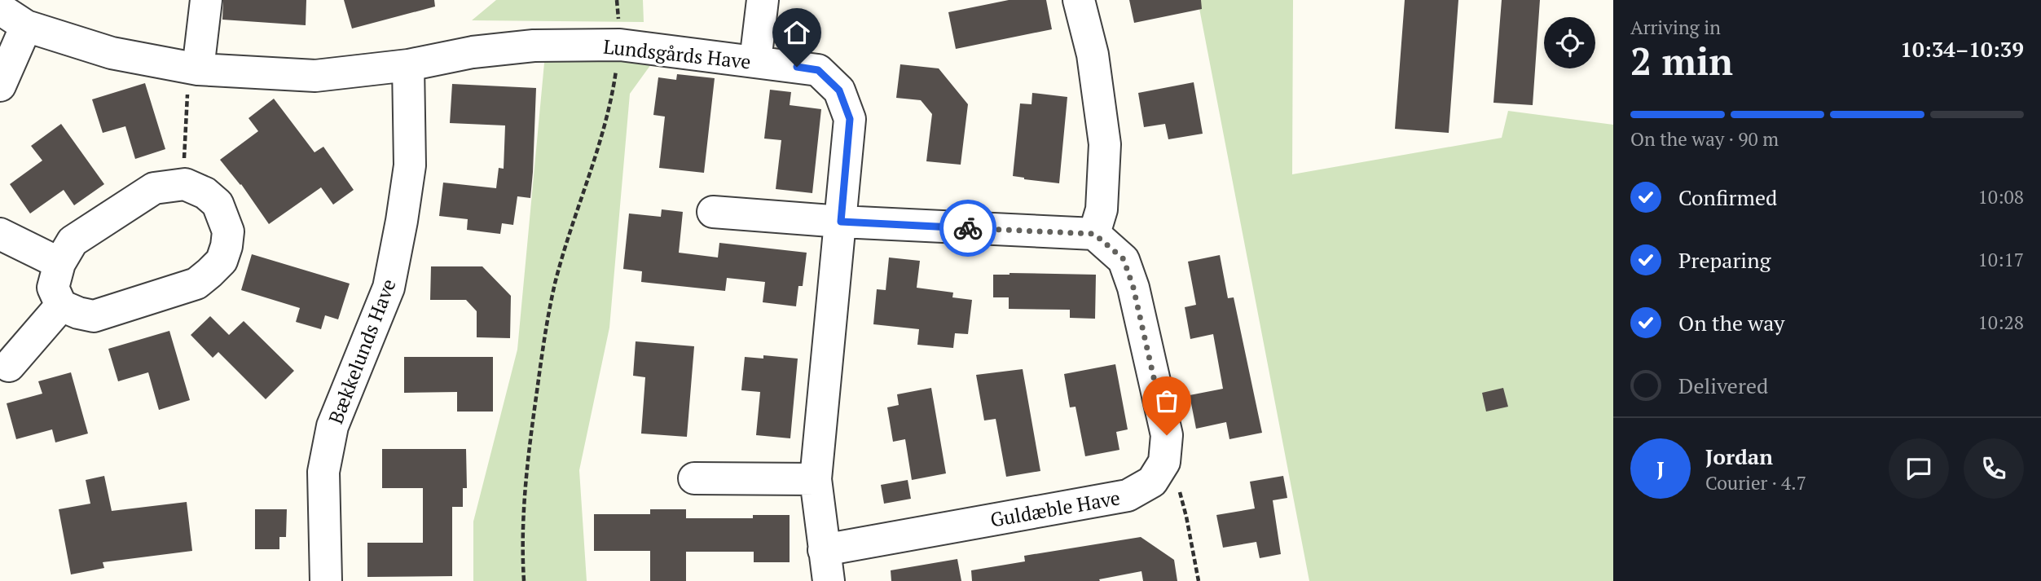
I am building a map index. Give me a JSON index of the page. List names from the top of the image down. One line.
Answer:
{"streets":{"street":["Lundsgårds Have","Bækkelunds Have","Guldæble Have"]},"crossings":[["Lundsgårds Have","Bækkelunds Have"],["Lundsgårds Have","Guldæble Have"]],"page":{"heading":["2 min","Arriving in","10:34–10:39"],"panel":["Jordan","Courier · 4.7"],"bar":"On the way · 90 m","list":[["Confirmed","10:08"],["Preparing","10:17"],["On the way","10:28"],"Delivered"],"round":"J"}}
